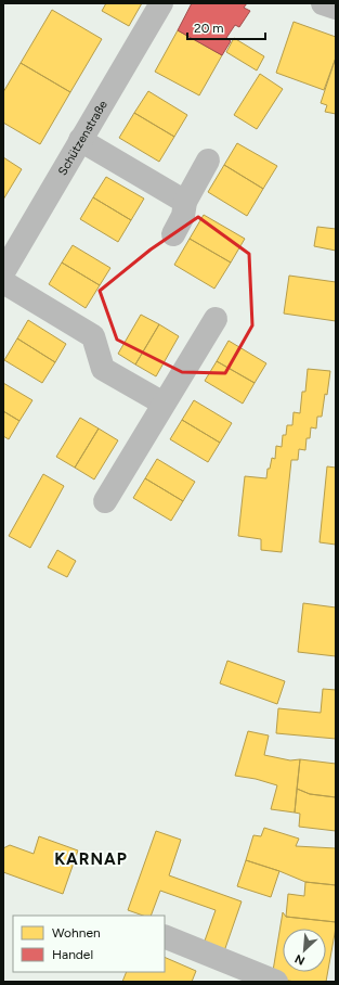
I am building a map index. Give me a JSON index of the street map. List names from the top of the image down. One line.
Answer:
{"streets":{"street":["Schützenstraße"]},"districts":["KARNAP"],"legend":["Wohnen","Handel"],"scale_bar":"20 m","north":"bottom left"}
